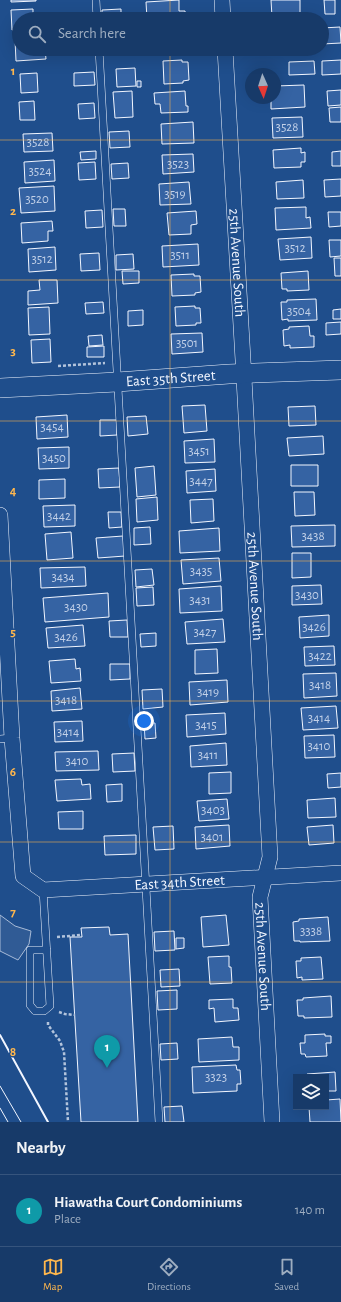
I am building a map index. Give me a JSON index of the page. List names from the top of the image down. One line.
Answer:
{"streets":{"street":["25th Avenue South","East 35th Street","East 34th Street"]},"crossings":[["25th Avenue South","East 35th Street"],["25th Avenue South","East 34th Street"]],"house_numbers":["3528","3528","3523","3524","3519","3520","3512","3511","3512","3504","3501","3454","3451","3450","3447","3442","3438","3435","3434","3430","3431","3430","3426","3427","3426","3422","3418","3419","3418","3414","3415","3414","3410","3411","3410","3403","3401","3338","3323"],"north":"bottom","page":{"search":"Search here","pins":"1","heading":"Nearby","list":[{"mark":"1","name":"Hiawatha Court Condominiums","note":"Place","value":"140 m"}],"nav":["Map","Directions","Saved"]},"grid":{"rows":["1","2","3","4","5","6","7","8"]}}
